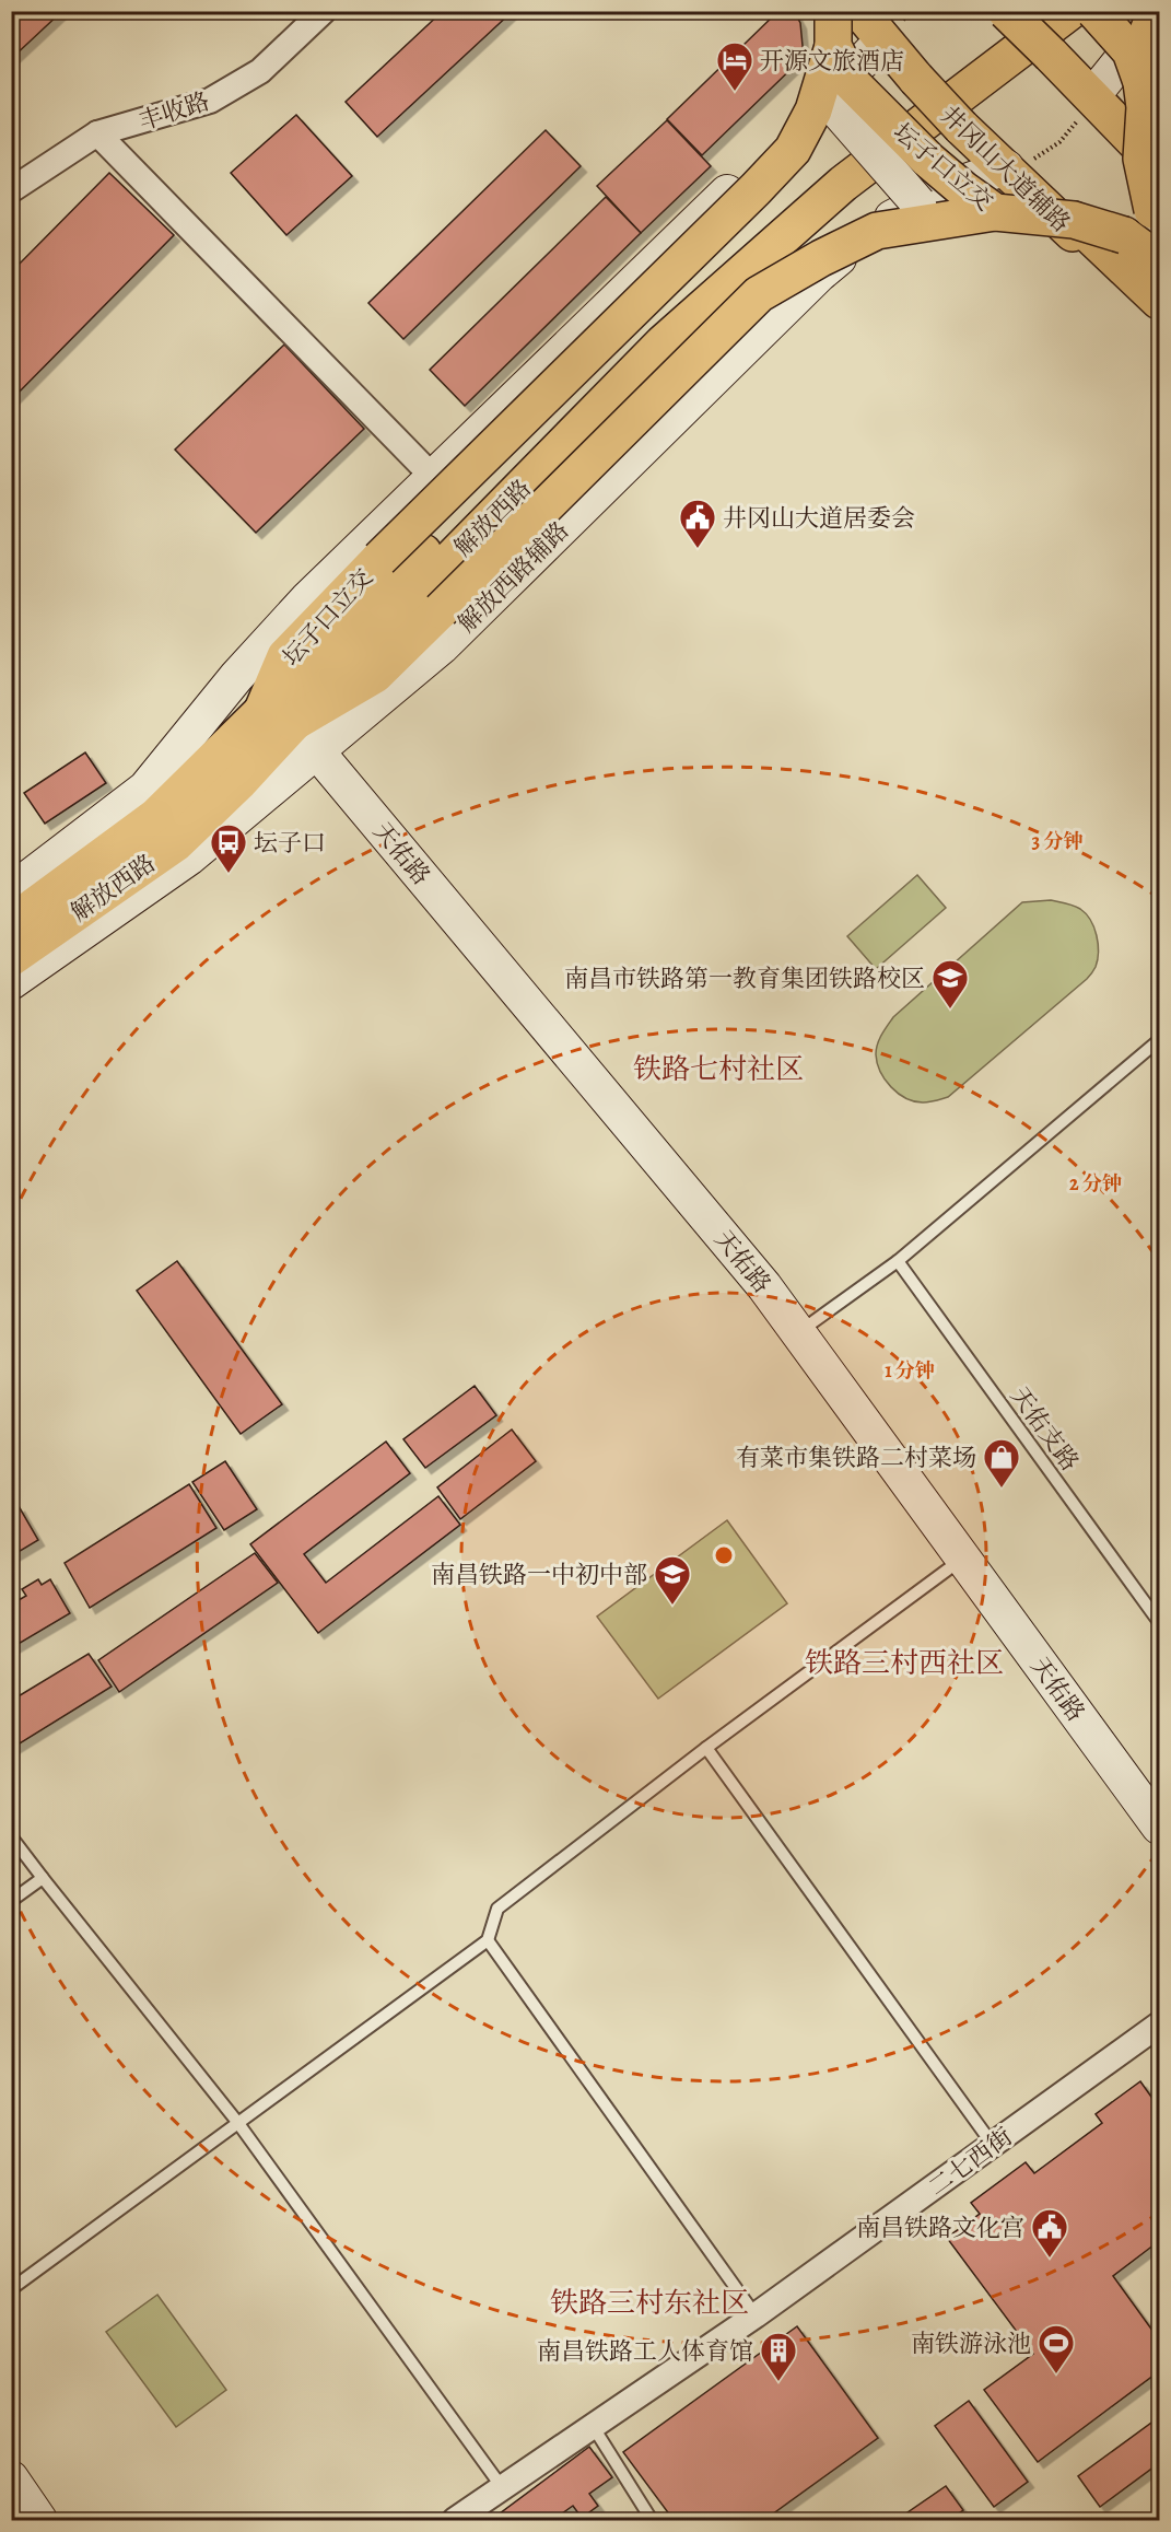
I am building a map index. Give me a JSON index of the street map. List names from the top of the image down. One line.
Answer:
{"streets":{"main road":["坛子口立交","井冈山大道辅路","解放西路","解放西路辅路","天佑路"],"street":["丰收路","二七西街"],"lane":["天佑支路"]},"crossings":[["坛子口立交","解放西路"],["坛子口立交","天佑路"],["井冈山大道辅路","解放西路辅路"],["解放西路","解放西路辅路"],["解放西路","天佑路"],["解放西路辅路","天佑路"]],"districts":["铁路七村社区","铁路三村西社区","铁路三村东社区"],"places":{"hotel":["开源文旅酒店"],"public building":["井冈山大道居委会","南昌铁路文化宫"],"bus stop":["坛子口"],"school or university":["南昌市铁路第一教育集团铁路校区","南昌铁路一中初中部"],"shop":["有菜市集铁路二村菜场"],"sports":["南铁游泳池"],"building":["南昌铁路工人体育馆"]},"rings":["3 分钟","2 分钟","1 分钟"]}
